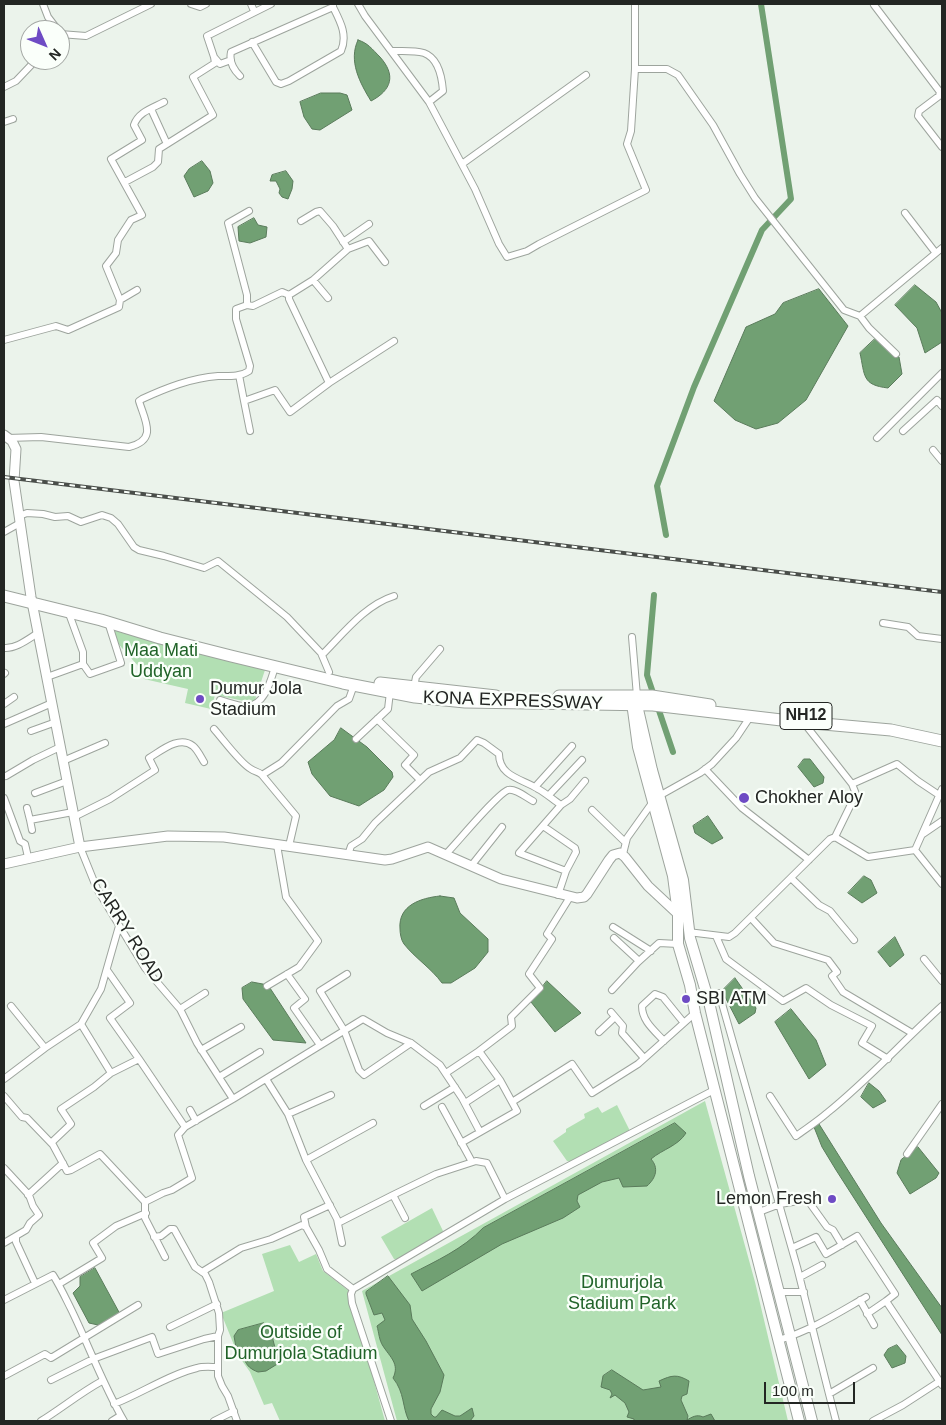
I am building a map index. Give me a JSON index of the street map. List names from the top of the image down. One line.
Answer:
{"streets":{"highway":["KONA EXPRESSWAY","NH12"],"main road":["CARRY ROAD"]},"crossings":[["KONA EXPRESSWAY","CARRY ROAD"]],"parks":["Maa Mati Uddyan","Dumurjola Stadium Park","Outside of Dumurjola Stadium"],"places":["Dumur Jola Stadium","Chokher Aloy","SBI ATM","Lemon Fresh"],"scale_bar":"100 m","north":"bottom right"}
